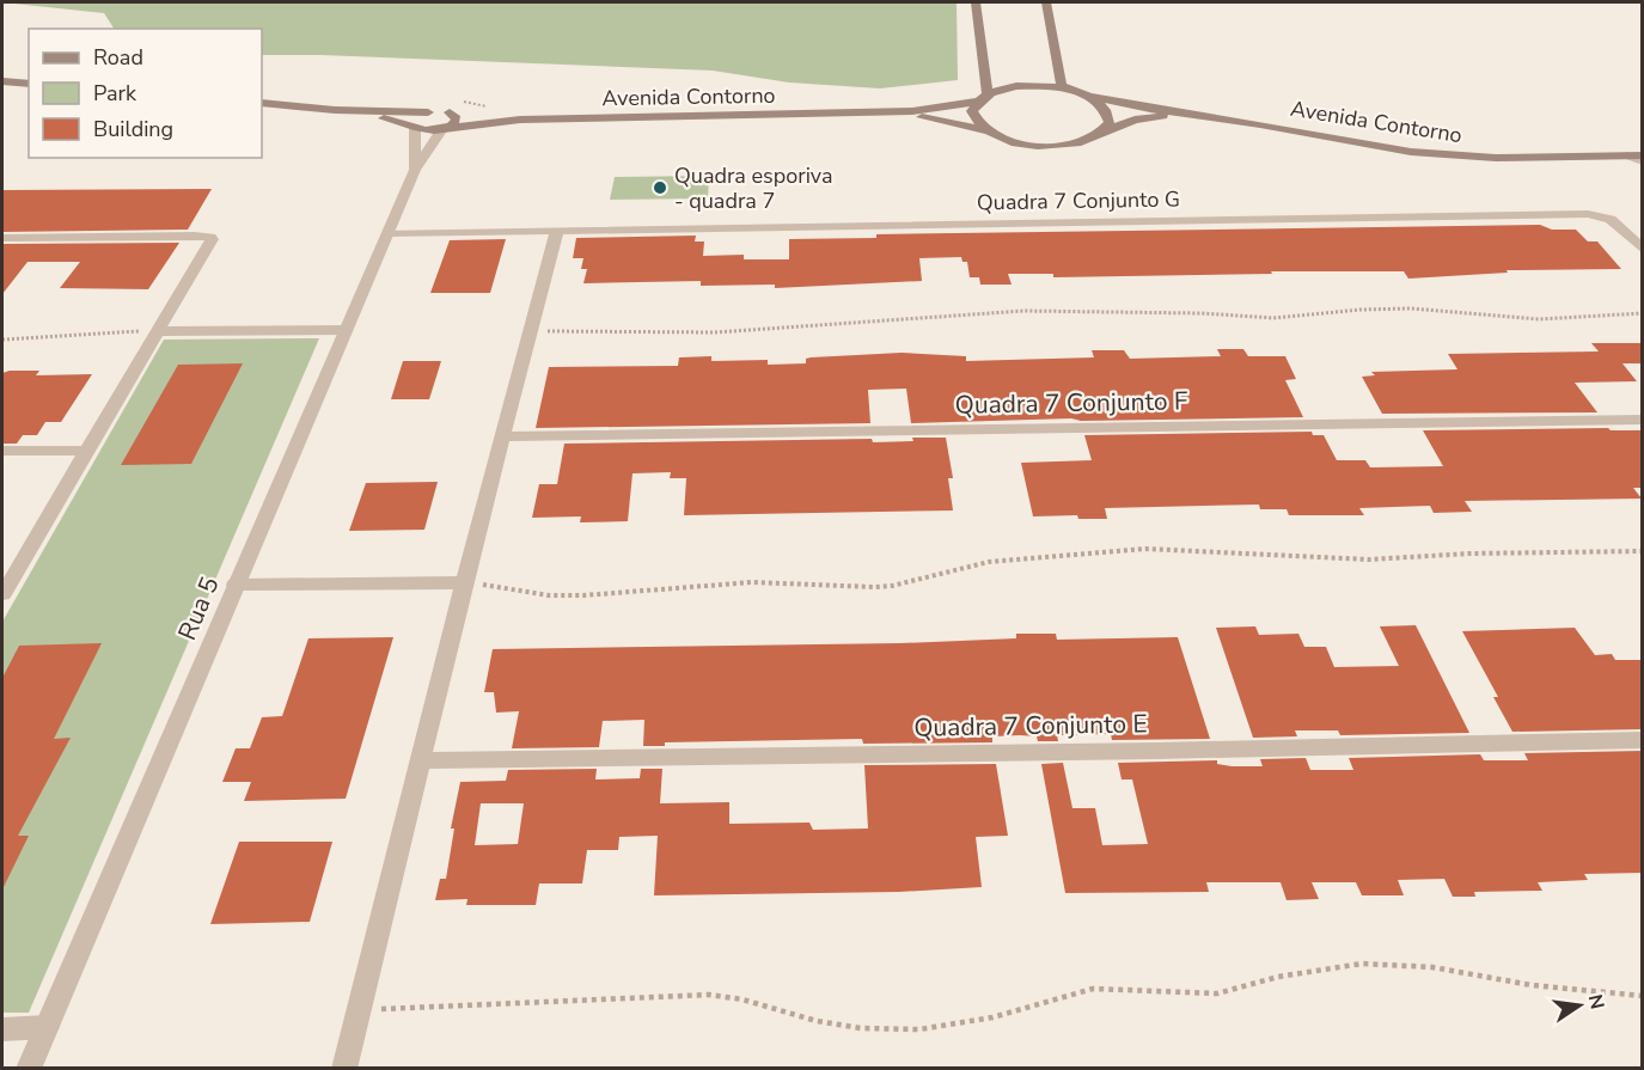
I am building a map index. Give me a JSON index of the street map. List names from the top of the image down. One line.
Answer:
{"streets":{"main road":["Avenida Contorno"],"street":["Quadra 7 Conjunto G","Quadra 7 Conjunto F","Rua 5","Quadra 7 Conjunto E"]},"crossings":[["Avenida Contorno","Rua 5"],["Quadra 7 Conjunto G","Rua 5"]],"places":["Quadra esporiva - quadra 7"],"legend":["Road","Park","Building"],"north":"right"}
